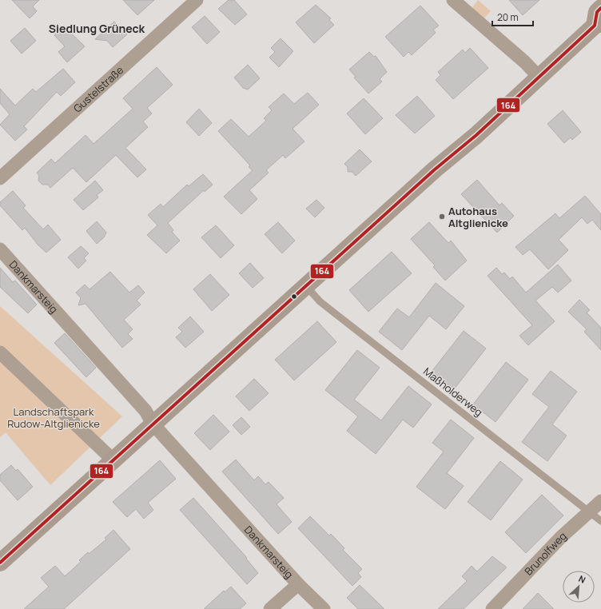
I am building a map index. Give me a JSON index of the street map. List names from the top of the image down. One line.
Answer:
{"streets":{"street":["Gustelstraße","Dankmarsteig","Brunolfweg"],"lane":["Maßholderweg"]},"crossings":[["Maßholderweg","Brunolfweg"]],"districts":["Siedlung Grüneck"],"parks":["Landschaftspark Rudow-Altglienicke"],"places":["Autohaus Altglienicke"],"lines":["transit line 164"],"scale_bar":"20 m","north":"top right"}
